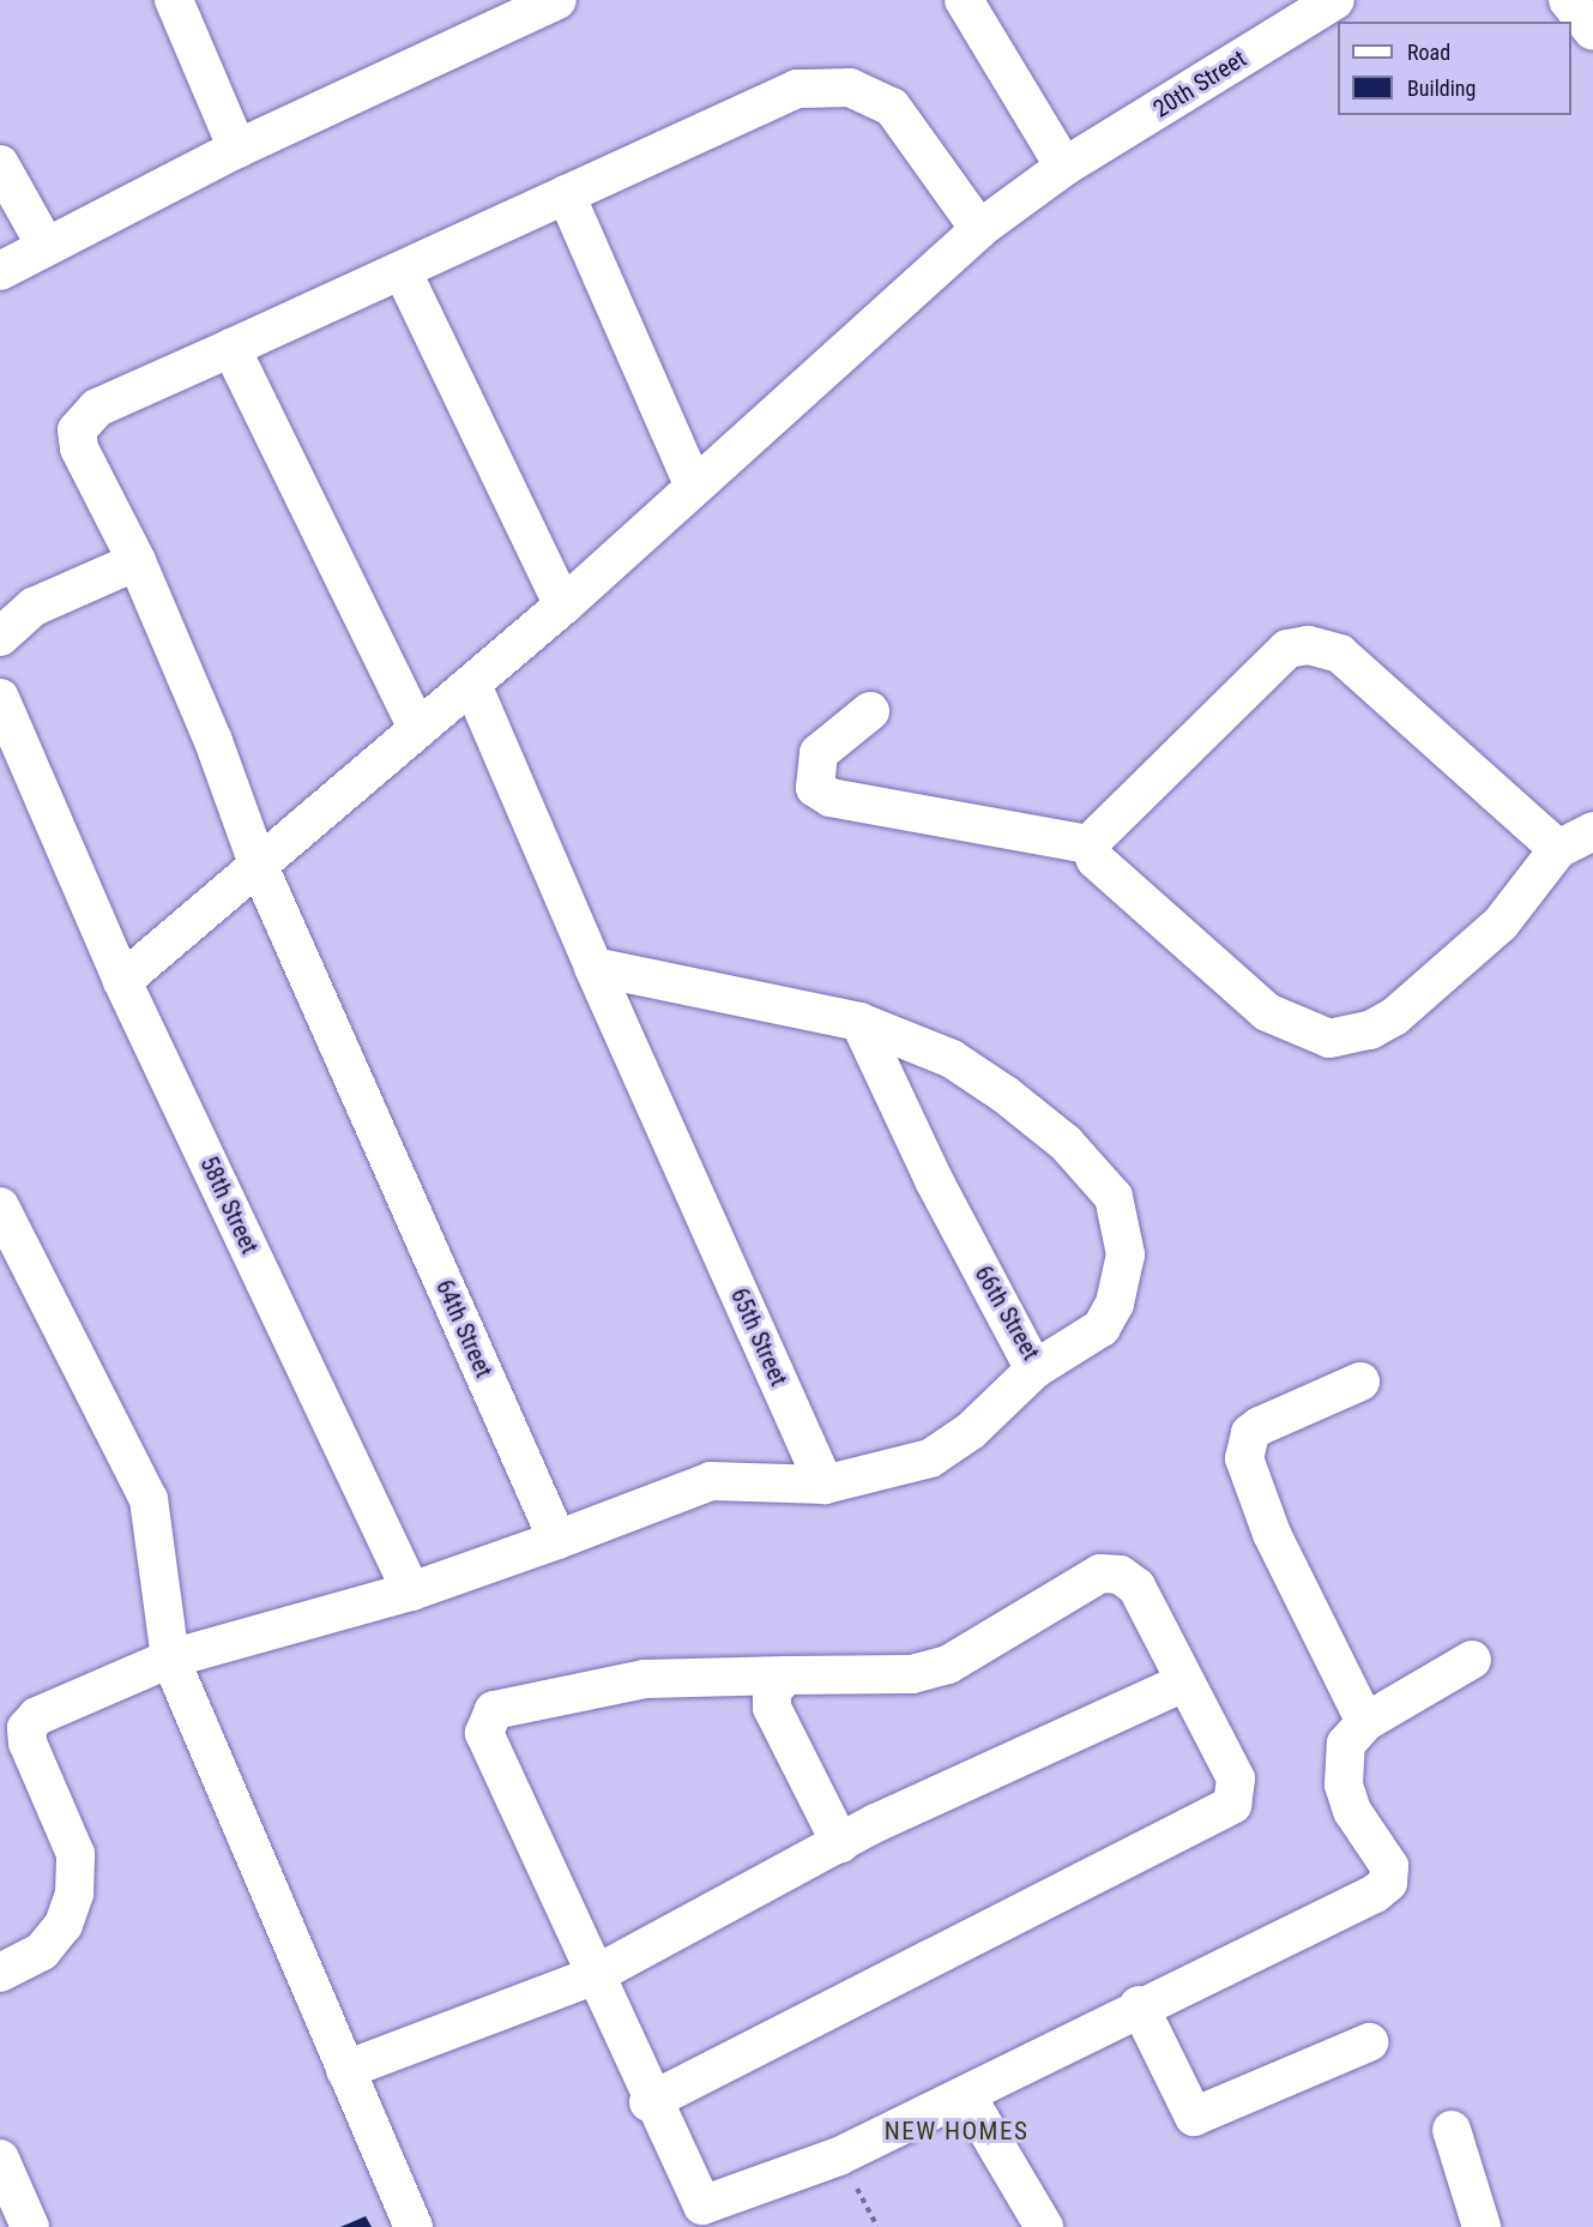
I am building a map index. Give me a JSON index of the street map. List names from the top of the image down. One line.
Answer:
{"streets":{"street":["20th Street","58th Street","66th Street","64th Street","65th Street"]},"crossings":[["20th Street","64th Street"],["20th Street","65th Street"]],"districts":["NEW HOMES"],"legend":["Road","Building"]}
